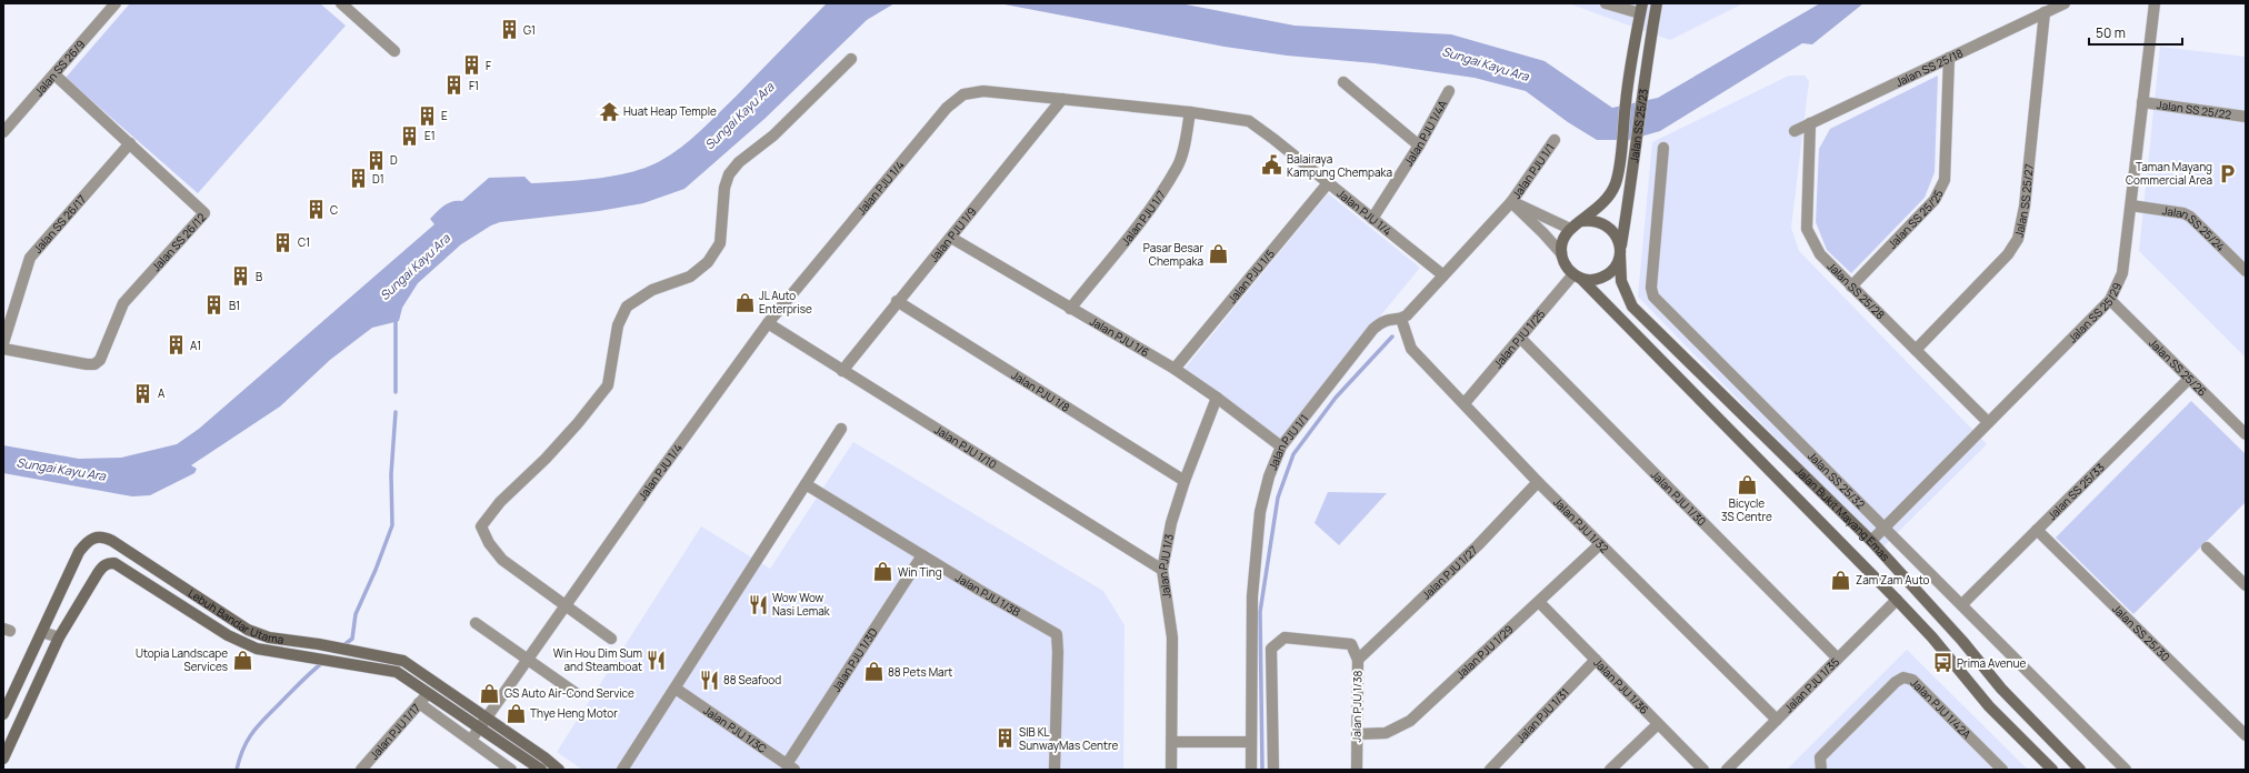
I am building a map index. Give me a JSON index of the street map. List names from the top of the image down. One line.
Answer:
{"streets":{"main road":["Jalan SS 25/23","Jalan Bukit Mayang Emas","Lebuh Bandar Utama"],"street":["Jalan SS 25/18","Jalan SS 26/9","Jalan SS 25/22","Jalan PJU 1/4A","Jalan PJU 1/1","Jalan PJU 1/4","Jalan SS 25/27","Jalan PJU 1/7","Jalan SS 25/25","Jalan SS 26/17","Jalan SS 25/24","Jalan PJU 1/9","Jalan SS 26/12","Jalan PJU 1/5","Jalan SS 25/28","Jalan SS 25/29","Jalan PJU 1/6","Jalan PJU 1/25","Jalan SS 25/26","Jalan PJU 1/8","Jalan PJU 1/10","Jalan SS 25/32","Jalan SS 25/33","Jalan PJU 1/30","Jalan PJU 1/32","Jalan PJU 1/3","Jalan PJU 1/27","Jalan PJU 1/3B","Jalan SS 25/30","Jalan PJU 1/29","Jalan PJU 1/3D","Jalan PJU 1/35","Jalan PJU 1/36","Jalan PJU 1/38","Jalan PJU 1/42A","Jalan PJU 1/31","Jalan PJU 1/3C","Jalan PJU 1/17"]},"crossings":[["Jalan SS 25/18","Jalan SS 25/27"],["Jalan SS 25/18","Jalan SS 25/25"],["Jalan SS 25/18","Jalan SS 25/28"],["Jalan SS 26/9","Jalan SS 26/12"],["Jalan SS 25/22","Jalan SS 25/29"],["Jalan SS 25/23","Jalan PJU 1/1"],["Jalan SS 25/23","Jalan PJU 1/25"],["Jalan SS 25/23","Jalan Bukit Mayang Emas"],["Jalan PJU 1/4A","Jalan PJU 1/4"],["Jalan PJU 1/1","Jalan PJU 1/4"],["Jalan PJU 1/1","Jalan PJU 1/6"],["Jalan PJU 1/1","Jalan PJU 1/25"],["Jalan PJU 1/1","Jalan Bukit Mayang Emas"],["Jalan PJU 1/1","Jalan PJU 1/32"],["Jalan PJU 1/4","Jalan PJU 1/7"],["Jalan PJU 1/4","Jalan PJU 1/9"],["Jalan PJU 1/4","Jalan PJU 1/5"],["Jalan PJU 1/4","Jalan PJU 1/10"],["Jalan PJU 1/4","Lebuh Bandar Utama"],["Jalan SS 25/27","Jalan SS 25/28"],["Jalan PJU 1/7","Jalan PJU 1/6"],["Jalan SS 25/25","Jalan SS 25/28"],["Jalan SS 26/17","Jalan SS 26/12"],["Jalan SS 25/24","Jalan SS 25/29"],["Jalan PJU 1/9","Jalan PJU 1/6"],["Jalan PJU 1/9","Jalan PJU 1/8"],["Jalan PJU 1/9","Jalan PJU 1/10"],["Jalan PJU 1/5","Jalan PJU 1/6"],["Jalan SS 25/28","Jalan SS 25/29"],["Jalan SS 25/29","Jalan SS 25/26"],["Jalan SS 25/29","Jalan SS 25/32"],["Jalan SS 25/29","Jalan Bukit Mayang Emas"],["Jalan PJU 1/6","Jalan PJU 1/3"],["Jalan PJU 1/25","Jalan PJU 1/30"],["Jalan PJU 1/25","Jalan Bukit Mayang Emas"],["Jalan PJU 1/25","Jalan PJU 1/32"],["Jalan SS 25/26","Jalan SS 25/33"],["Jalan PJU 1/8","Jalan PJU 1/3"],["Jalan PJU 1/10","Jalan PJU 1/3"],["Jalan SS 25/32","Jalan SS 25/33"],["Jalan SS 25/33","Jalan SS 25/30"],["Jalan PJU 1/30","Jalan PJU 1/35"],["Jalan Bukit Mayang Emas","Jalan PJU 1/35"],["Jalan PJU 1/32","Jalan PJU 1/27"],["Jalan PJU 1/32","Jalan PJU 1/29"],["Jalan PJU 1/32","Jalan PJU 1/35"],["Jalan PJU 1/27","Jalan PJU 1/38"],["Jalan PJU 1/3B","Jalan PJU 1/3D"],["Lebuh Bandar Utama","Jalan PJU 1/17"],["Jalan PJU 1/29","Jalan PJU 1/36"],["Jalan PJU 1/29","Jalan PJU 1/38"],["Jalan PJU 1/3D","Jalan PJU 1/3C"],["Jalan PJU 1/36","Jalan PJU 1/31"]],"water":["Sungai Kayu Ara"],"places":{"building":["G1","F","F1","E","E1","D","D1","C","C1","B","B1","A1","A","SIB KL SunwayMas Centre"],"temple":["Huat Heap Temple"],"public building":["Balairaya Kampung Chempaka"],"parking":["Taman Mayang Commercial Area"],"shop":["Pasar Besar Chempaka","JL Auto Enterprise","Bicycle 3S Centre","Win Ting","Zam Zam Auto","Utopia Landscape Services","88 Pets Mart","GS Auto Air-Cond Service","Thye Heng Motor"],"restaurant":["Wow Wow Nasi Lemak","Win Hou Dim Sum and Steamboat","88 Seafood"],"bus stop":["Prima Avenue"]},"scale_bar":"50 m"}
